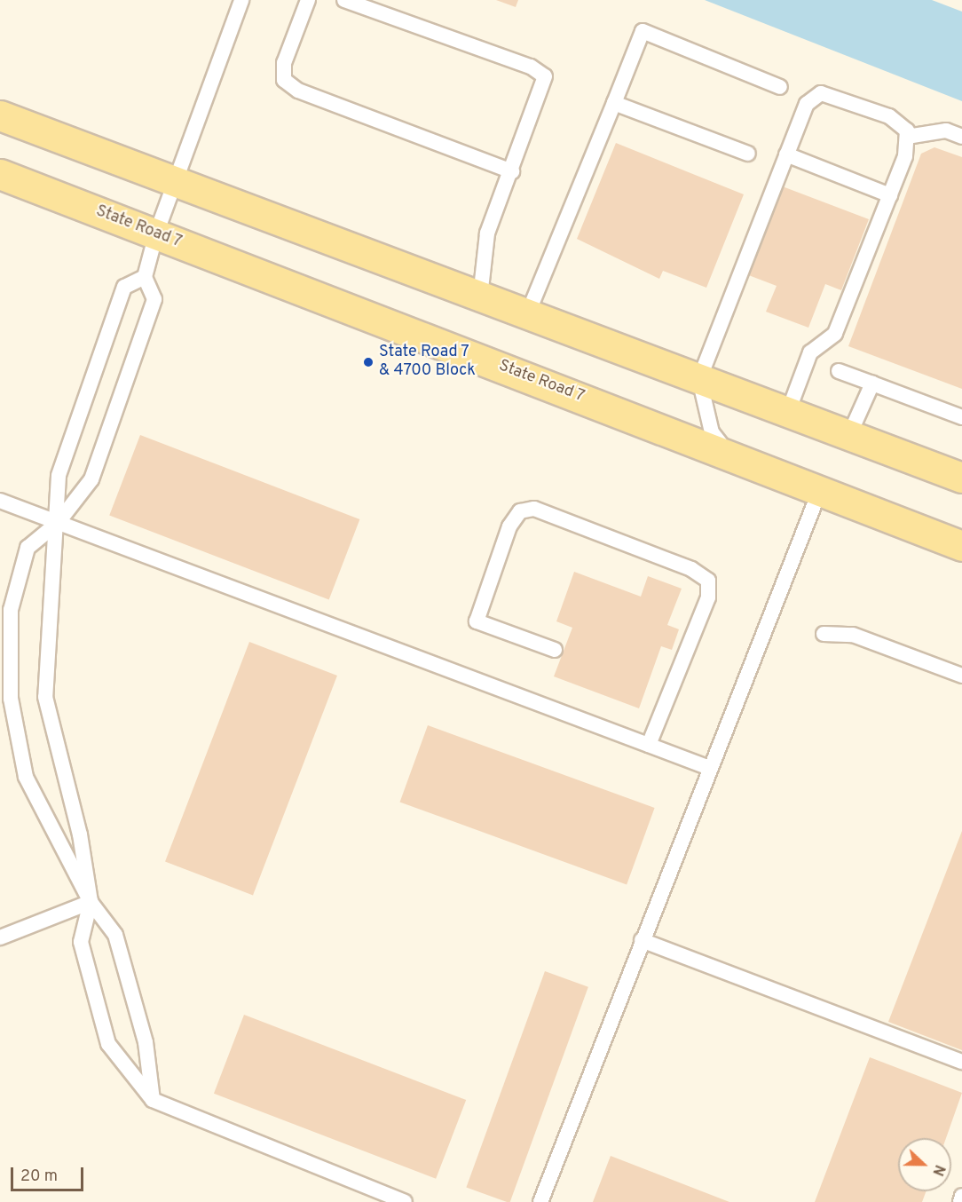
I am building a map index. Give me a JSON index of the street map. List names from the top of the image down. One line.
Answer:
{"streets":{"main road":["State Road 7"]},"places":["State Road 7 & 4700 Block"],"scale_bar":"20 m","north":"right"}
